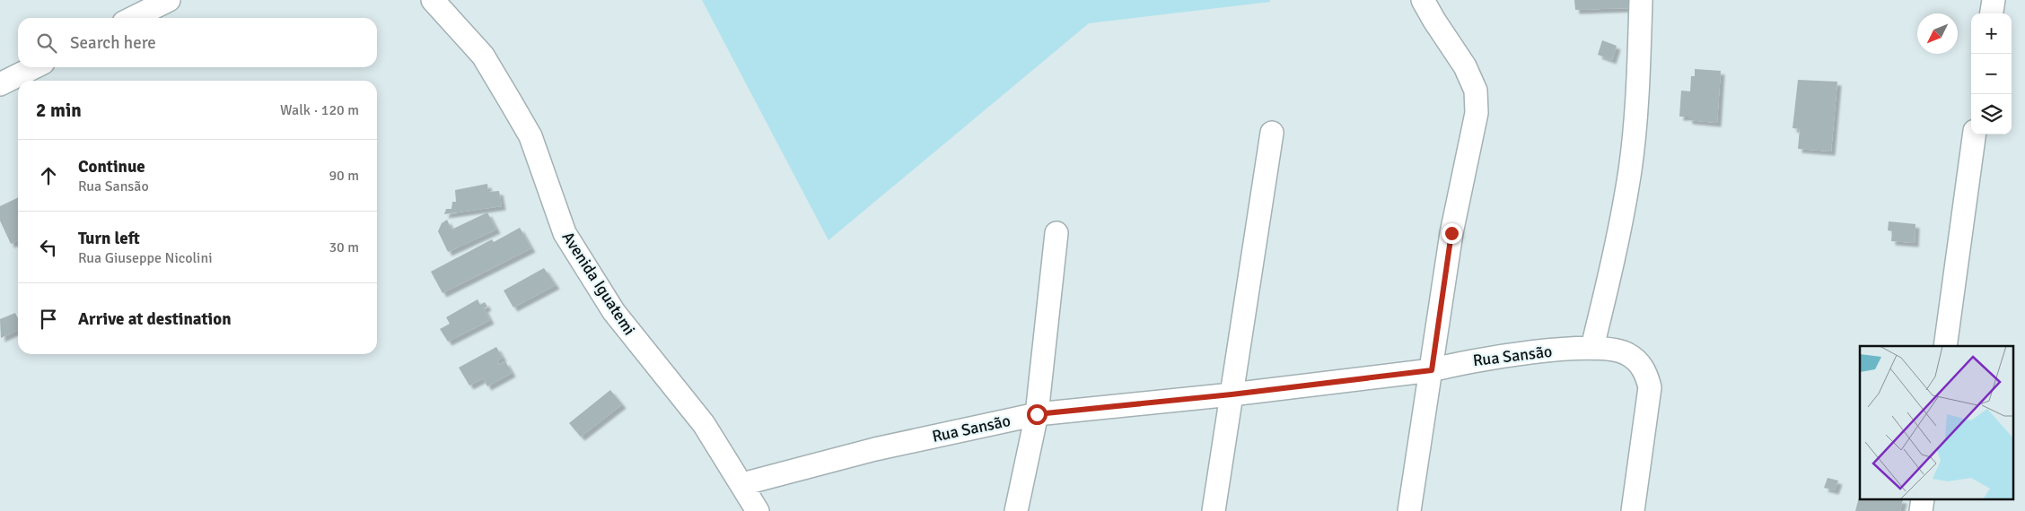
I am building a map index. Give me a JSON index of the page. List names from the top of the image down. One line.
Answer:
{"streets":{"street":["Avenida Iguatemi","Rua Sansão"]},"crossings":[["Avenida Iguatemi","Rua Sansão"]],"north":"bottom left","page":{"map_buttons":["+","−"],"search":"Search here","heading":["2 min","Walk · 120 m"],"list":[["Continue","Rua Sansão","90 m"],["Turn left","Rua Giuseppe Nicolini","30 m"],"Arrive at destination"]}}
